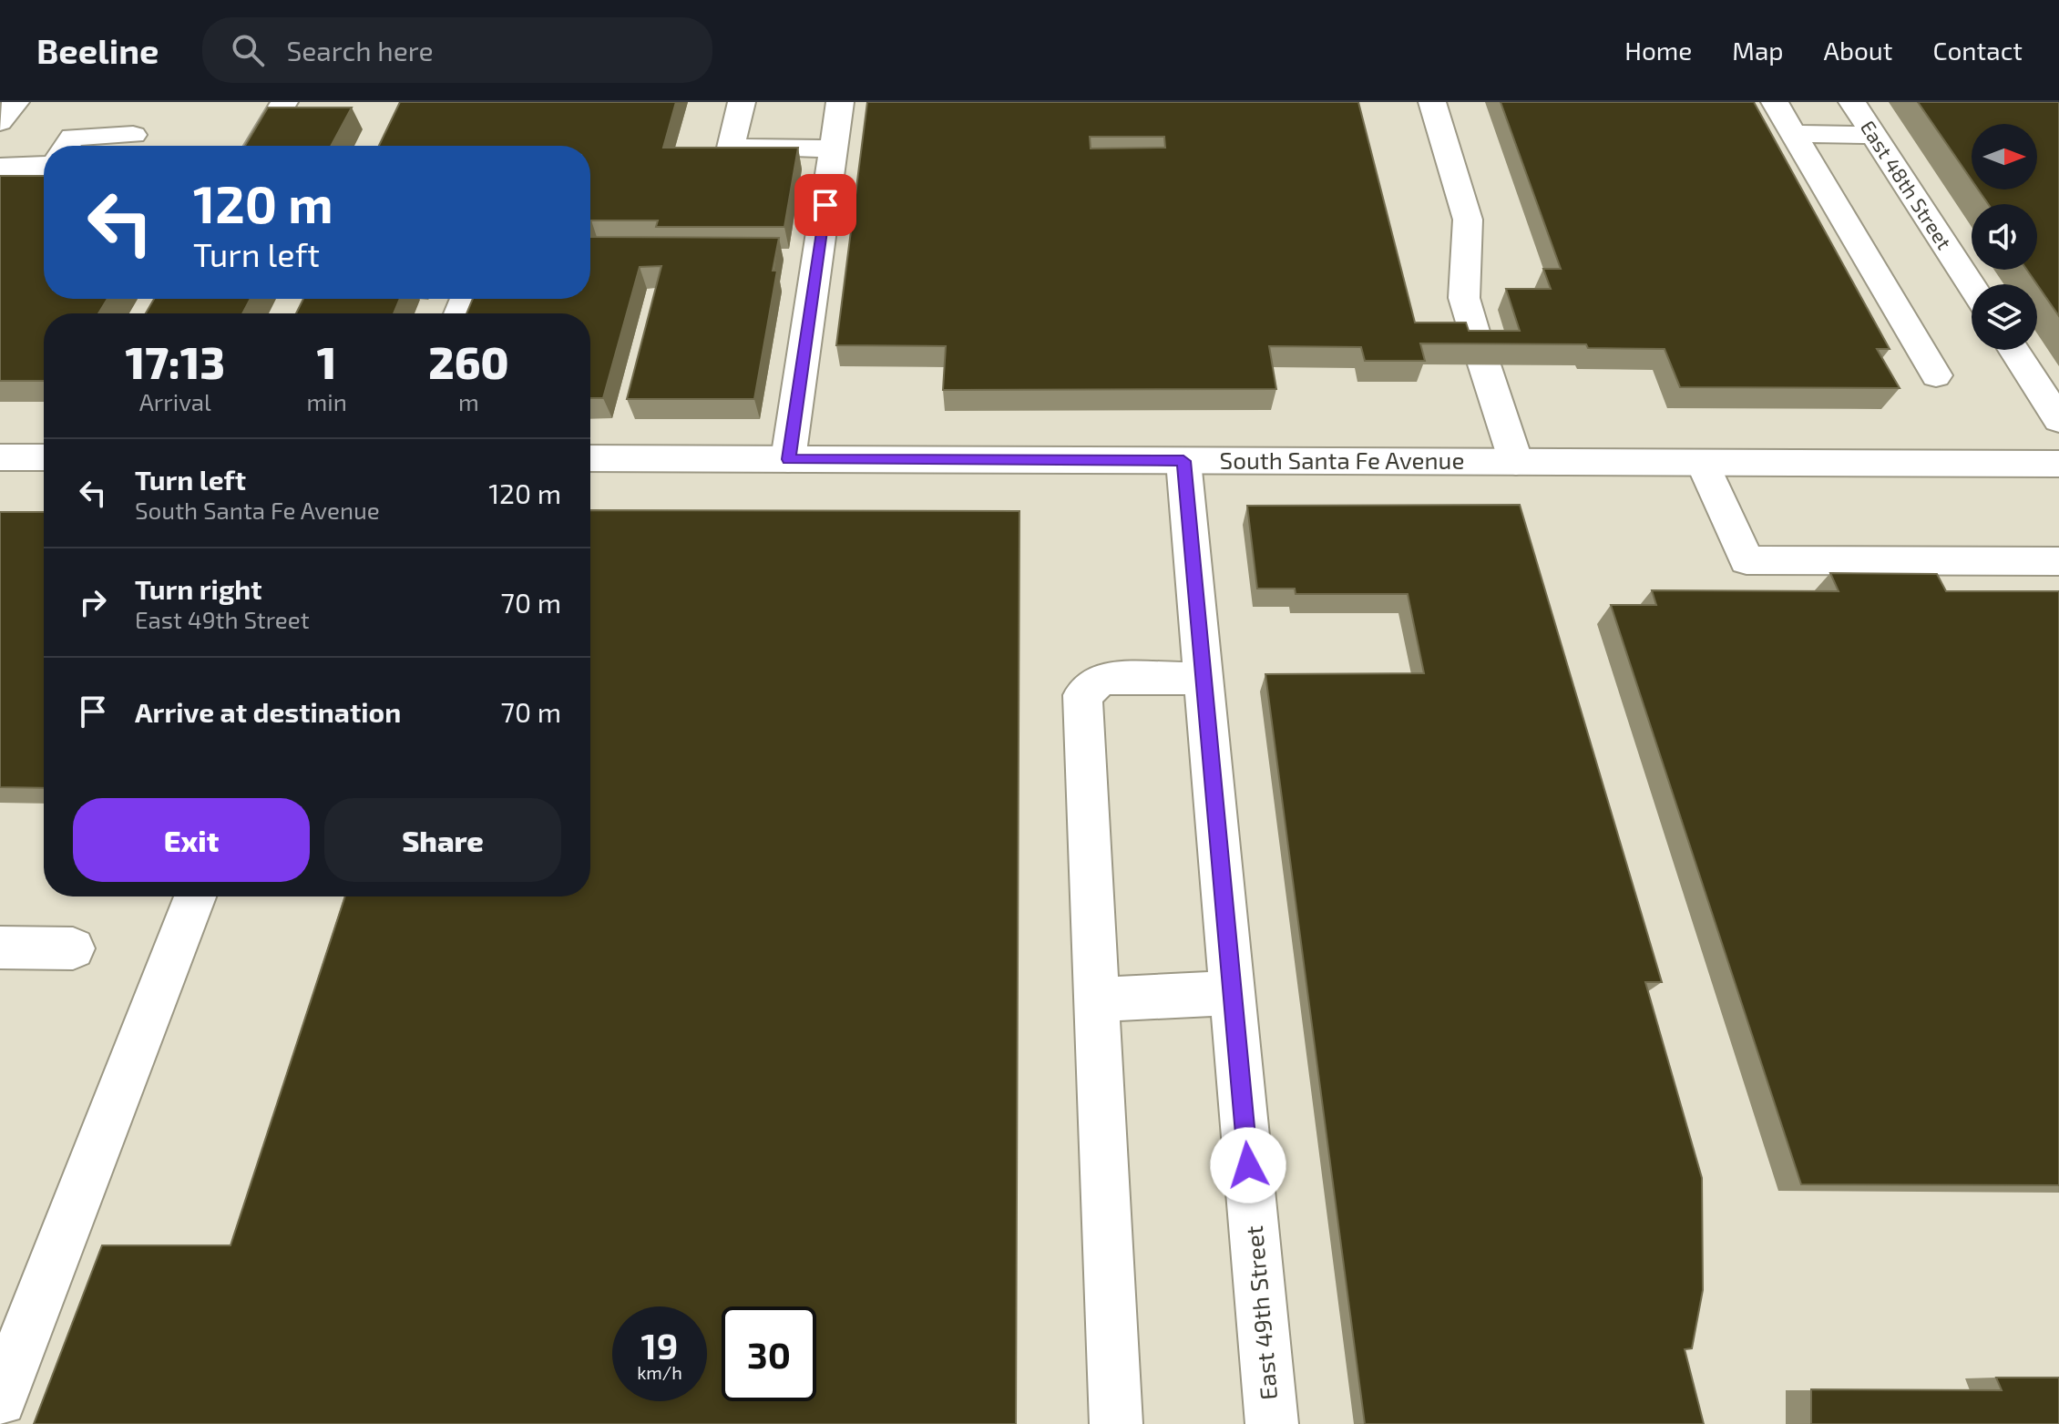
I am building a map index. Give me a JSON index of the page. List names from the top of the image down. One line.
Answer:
{"streets":{"street":["East 48th Street","South Santa Fe Avenue","East 49th Street"]},"crossings":[["South Santa Fe Avenue","East 49th Street"]],"north":"right","page":{"header":"Beeline","search":"Search here","nav":["Home","Map","About","Contact"],"turn":["120 m","Turn left"],"eta":["17:13","Arrival","1","min","260","m"],"list":[{"name":"Turn left","note":"South Santa Fe Avenue","value":"120 m"},{"name":"Turn right","note":"East 49th Street","value":"70 m"},{"name":"Arrive at destination","value":"70 m"}],"buttons":["Exit","Share"],"speed":"19 km/h","limit":"30"}}
